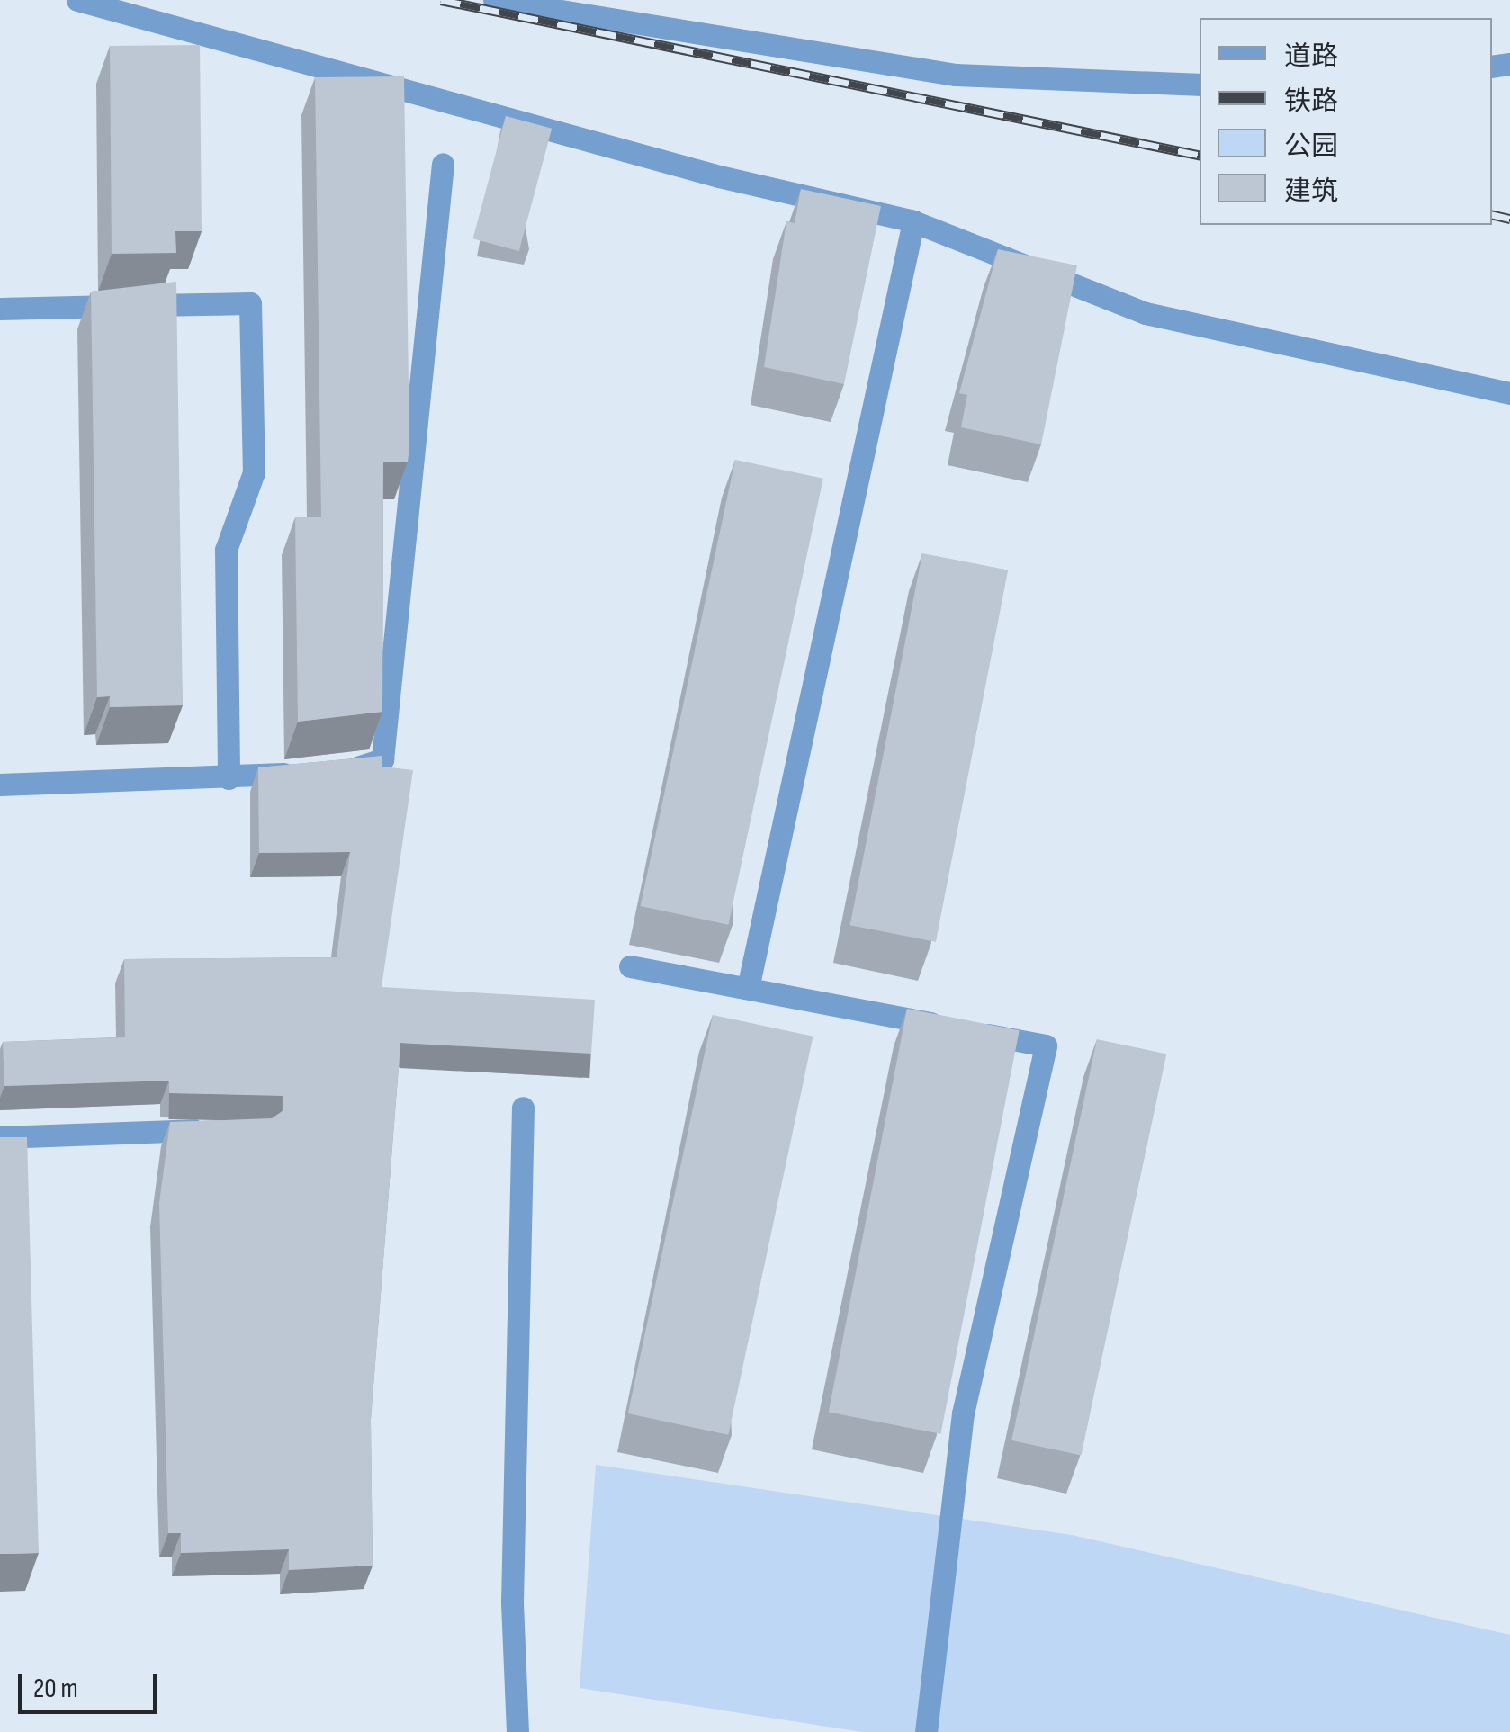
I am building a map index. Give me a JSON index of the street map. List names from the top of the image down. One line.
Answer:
{"legend":["道路","铁路","公园","建筑"],"scale_bar":"20 m"}
